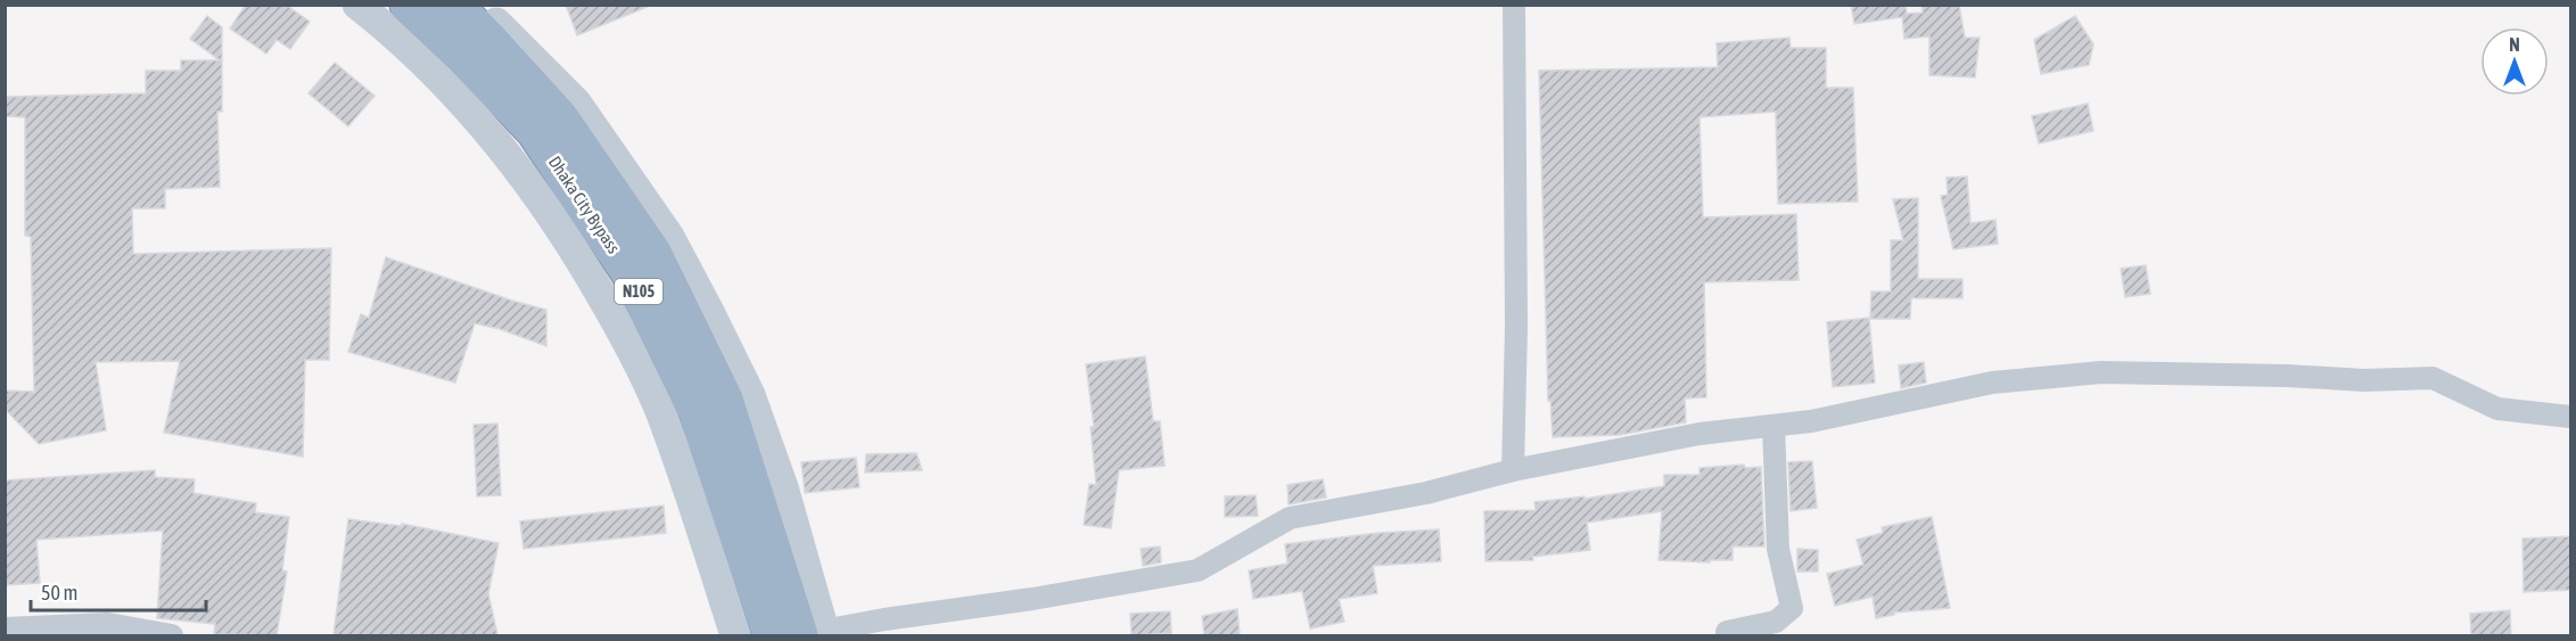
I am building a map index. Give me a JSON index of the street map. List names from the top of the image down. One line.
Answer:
{"streets":{"highway":["Dhaka City Bypass","N105"]},"scale_bar":"50 m","north":"top"}
